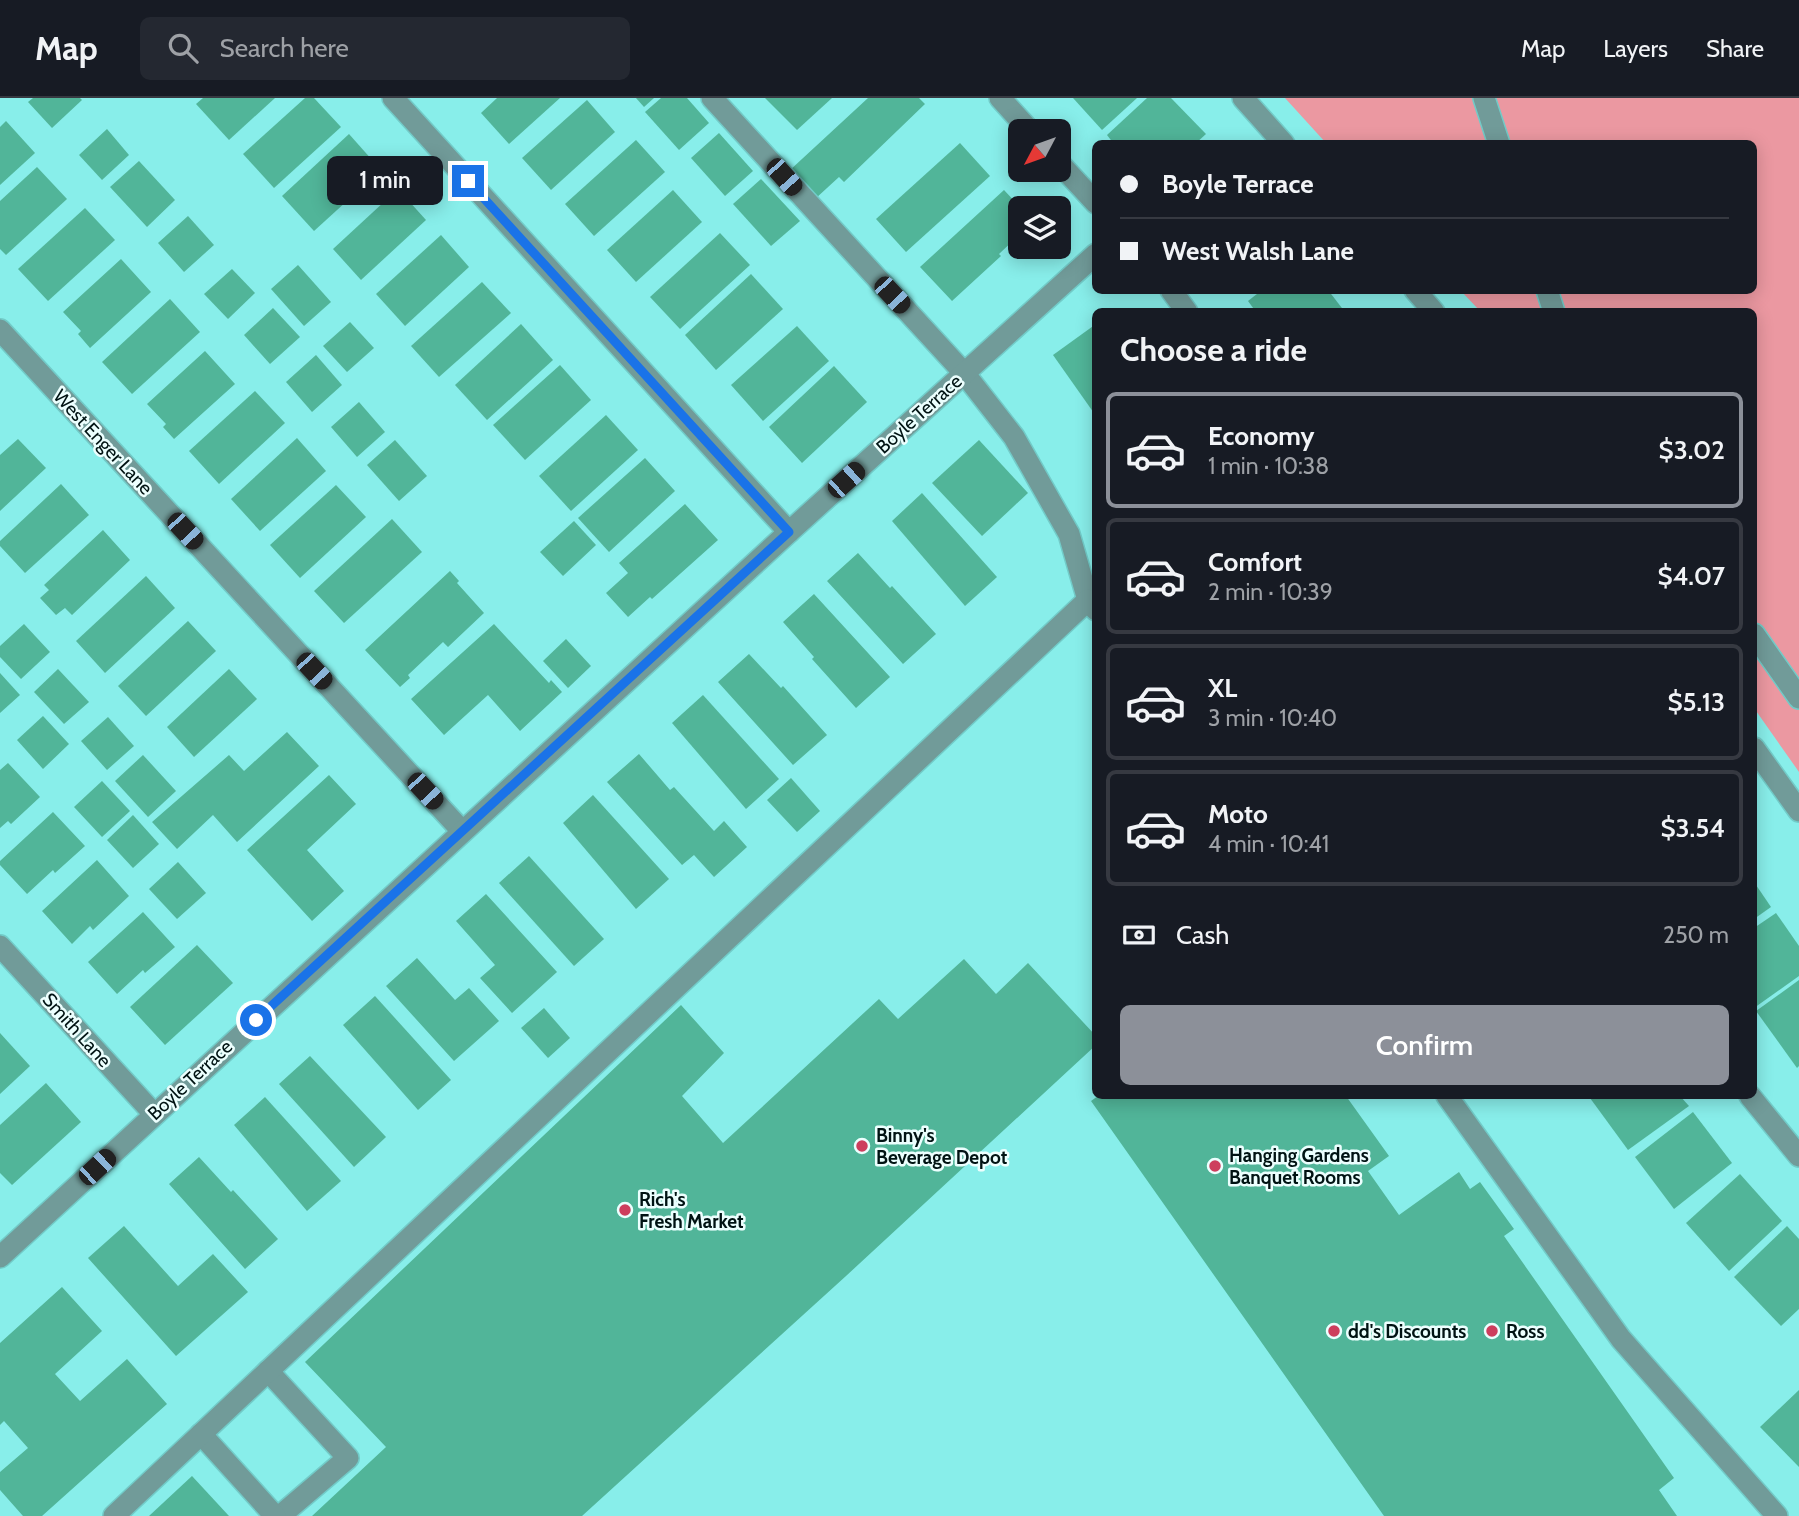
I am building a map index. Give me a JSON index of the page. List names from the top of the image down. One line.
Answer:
{"streets":{"street":["Boyle Terrace","West Enger Lane","Smith Lane"]},"crossings":[["Boyle Terrace","West Enger Lane"],["Boyle Terrace","Smith Lane"]],"places":["Binny's Beverage Depot","Hanging Gardens Banquet Rooms","Rich's Fresh Market","dd's Discounts","Ross"],"north":"bottom left","page":{"header":"Map","search":"Search here","nav":["Map","Layers","Share"],"banner":["Boyle Terrace","West Walsh Lane"],"bubble":"1 min","heading":"Choose a ride","list":[{"name":"Economy","note":"1 min · 10:38","value":"$3.02"},{"name":"Comfort","note":"2 min · 10:39","value":"$4.07"},{"name":"XL","note":"3 min · 10:40","value":"$5.13"},{"name":"Moto","note":"4 min · 10:41","value":"$3.54"}],"pay":["Cash","250 m"],"buttons":"Confirm"}}
